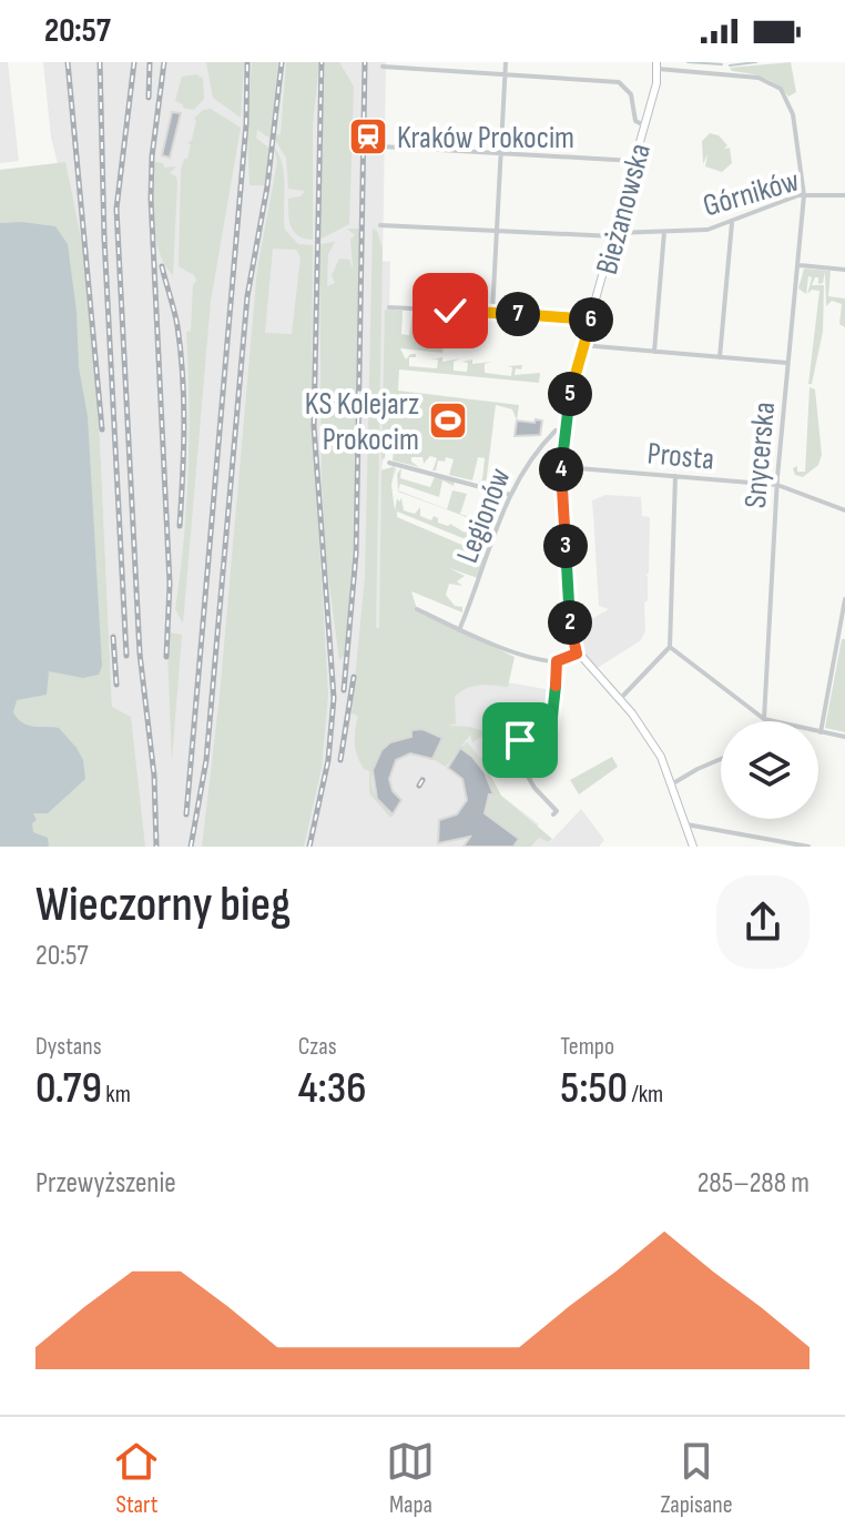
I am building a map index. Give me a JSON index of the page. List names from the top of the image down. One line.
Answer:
{"streets":{"street":["Górników","Bieżanowska","Prosta","Snycerska","Legionów"]},"crossings":[["Górników","Bieżanowska"],["Górników","Snycerska"],["Bieżanowska","Prosta"],["Bieżanowska","Snycerska"],["Bieżanowska","Legionów"],["Prosta","Snycerska"]],"places":{"station":["Kraków Prokocim"],"sports":["KS Kolejarz Prokocim"]},"page":{"status":"20:57","pins":["7","6","5","4","3","2"],"heading":["Wieczorny bieg","20:57"],"stats":[["Dystans","0.79 km"],["Czas","4:36"],["Tempo","5:50 /km"]],"chart":["Przewyższenie","285–288 m"],"tabs":["Start","Mapa","Zapisane"]}}
